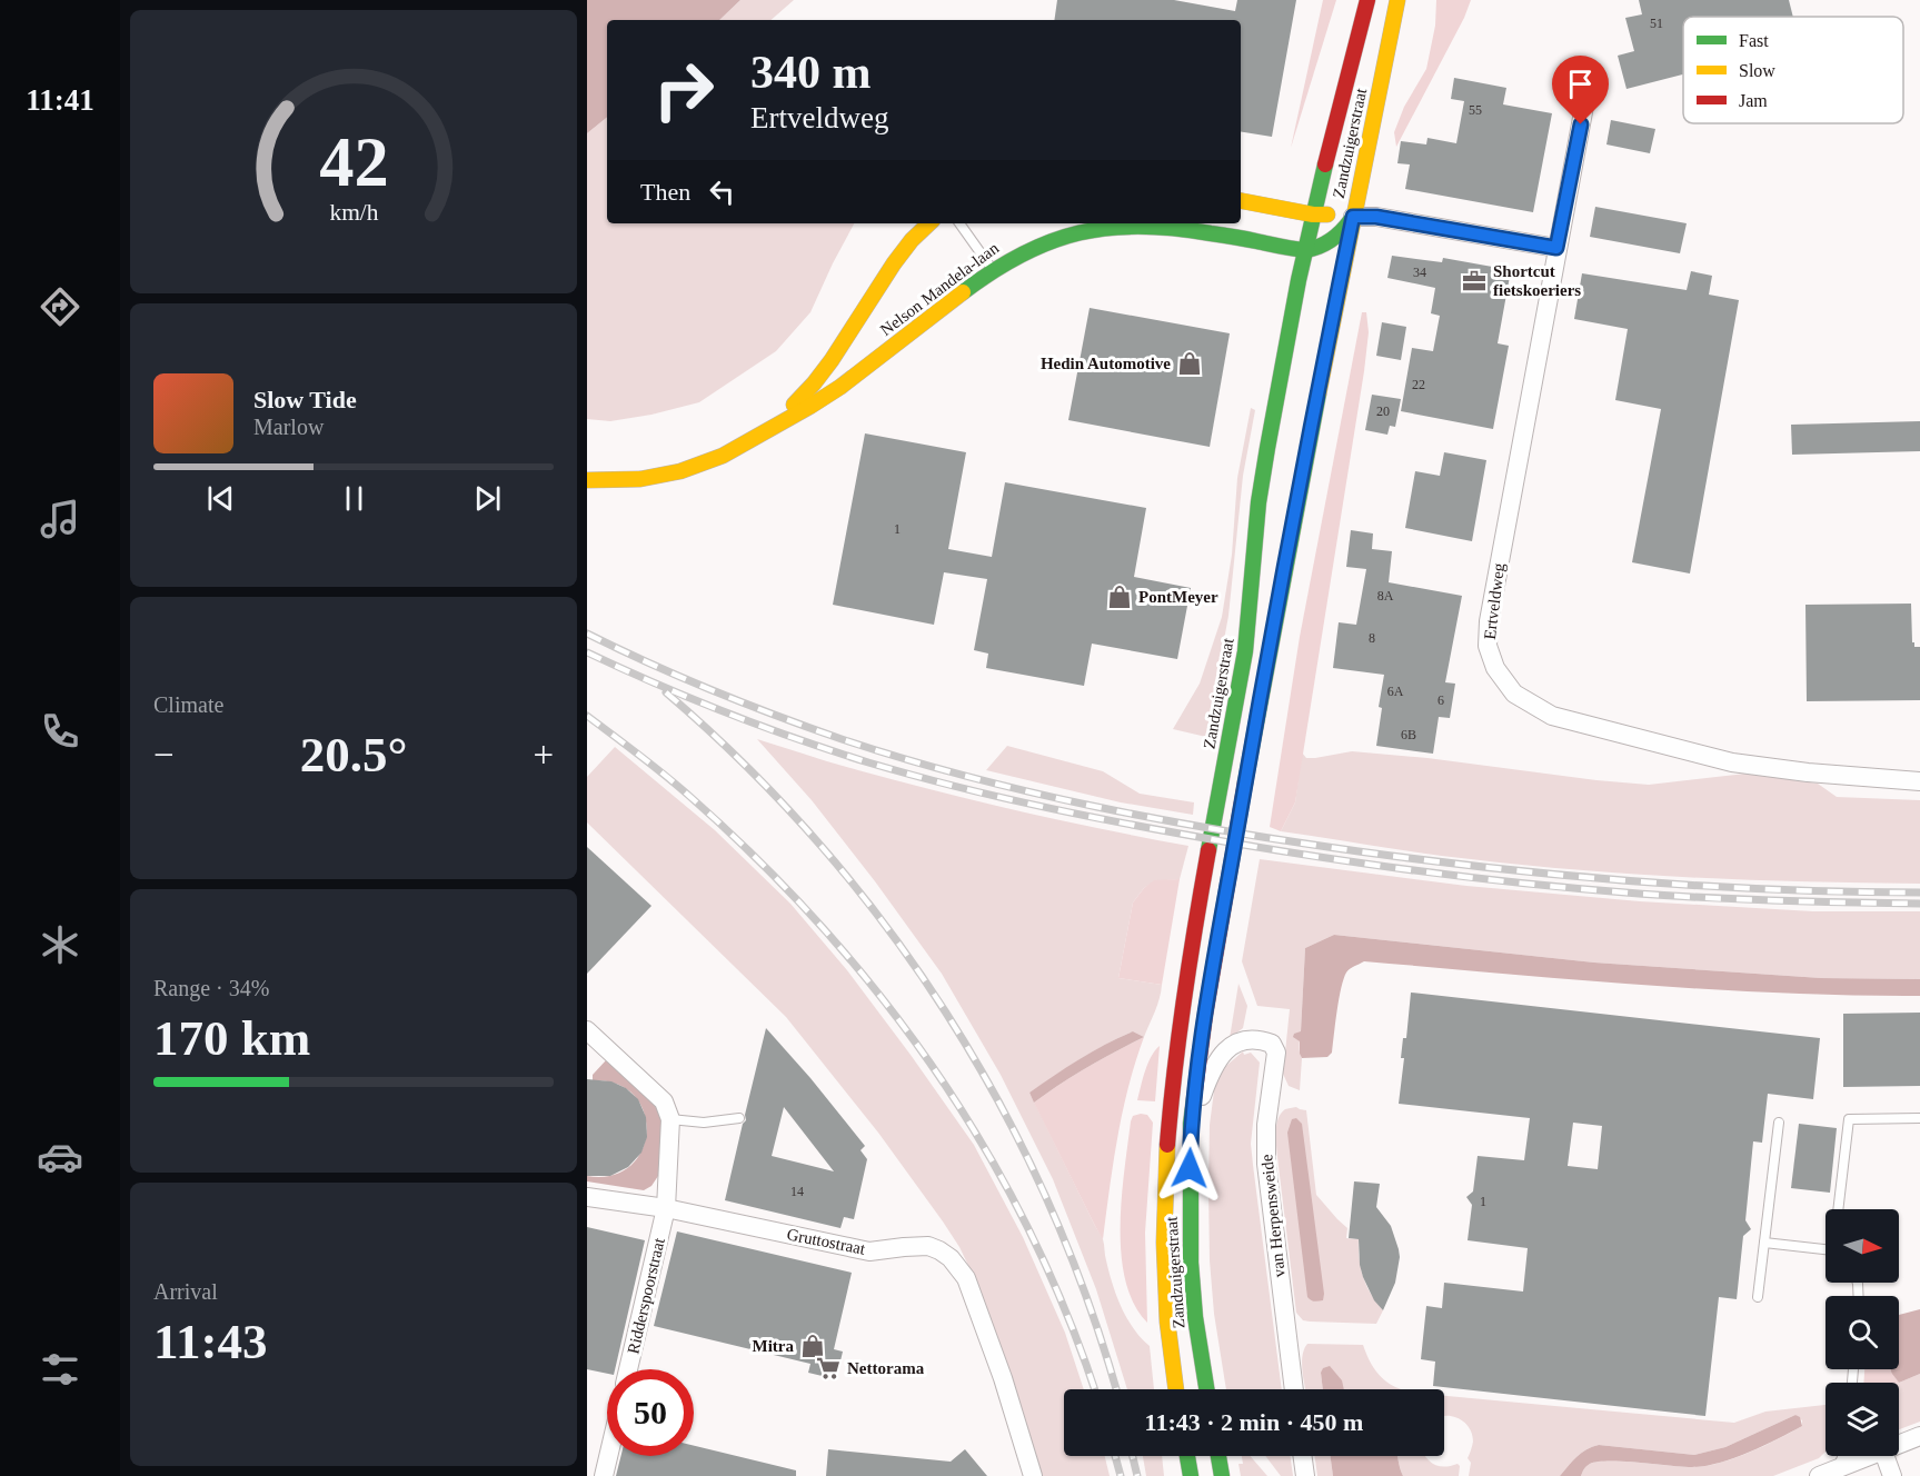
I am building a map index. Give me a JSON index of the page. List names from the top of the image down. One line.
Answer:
{"streets":{"main road":["Zandzuigerstraat","Nelson Mandela-laan"],"street":["Ertveldweg","van Herpensweide","Gruttostraat","Ridderspoorstraat"]},"crossings":[["Zandzuigerstraat","Nelson Mandela-laan"],["Zandzuigerstraat","van Herpensweide"],["Gruttostraat","Ridderspoorstraat"]],"places":{"office":["Shortcut fietskoeriers"],"shop":["Hedin Automotive","PontMeyer","Mitra"],"supermarket":["Nettorama"]},"house_numbers":["51","55","34","22","20","1","8A","8","6A","6","6B","14","1"],"legend":["Fast","Slow","Jam"],"north":"right","page":{"tabs":"11:41","turn":["340 m","Ertveldweg"],"then":"Then","song":["Slow Tide","Marlow"],"tile":["Climate",["Range · 34%","170 km"],["Arrival","11:43"]],"heat":["−","20.5°","+"],"limit":"50","trip":"11:43 · 2 min · 450 m","gauge":["42","km/h"]}}
